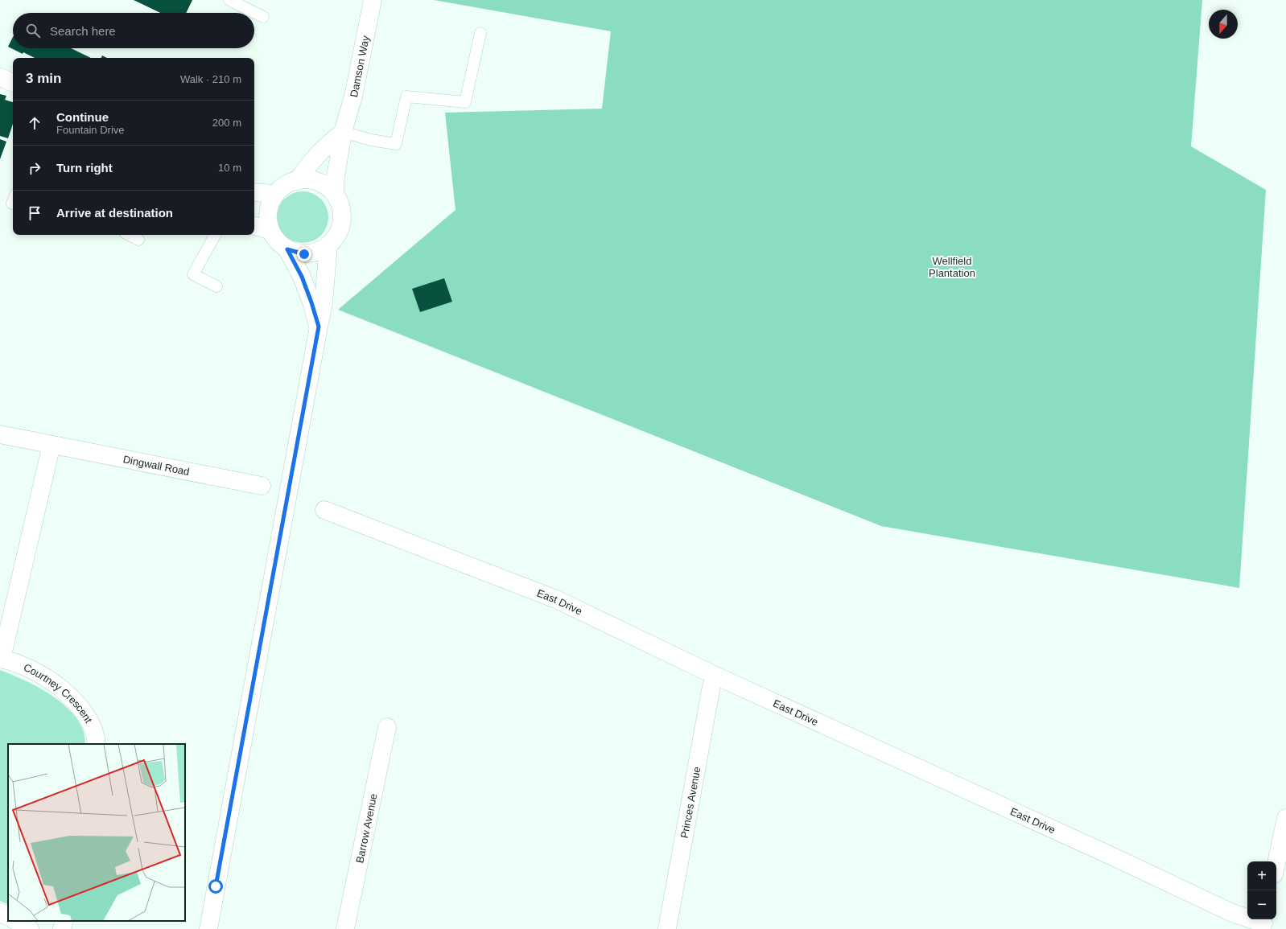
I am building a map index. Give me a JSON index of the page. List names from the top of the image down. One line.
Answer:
{"streets":{"street":["Damson Way","Dingwall Road","East Drive","Courtney Crescent","Princes Avenue","Barrow Avenue"]},"crossings":[["Dingwall Road","Courtney Crescent"],["East Drive","Princes Avenue"]],"parks":["Wellfield Plantation"],"north":"bottom","page":{"search":"Search here","heading":["3 min","Walk · 210 m"],"list":[["Continue","Fountain Drive","200 m"],["Turn right","10 m"],"Arrive at destination"],"map_buttons":["+","−"]}}
